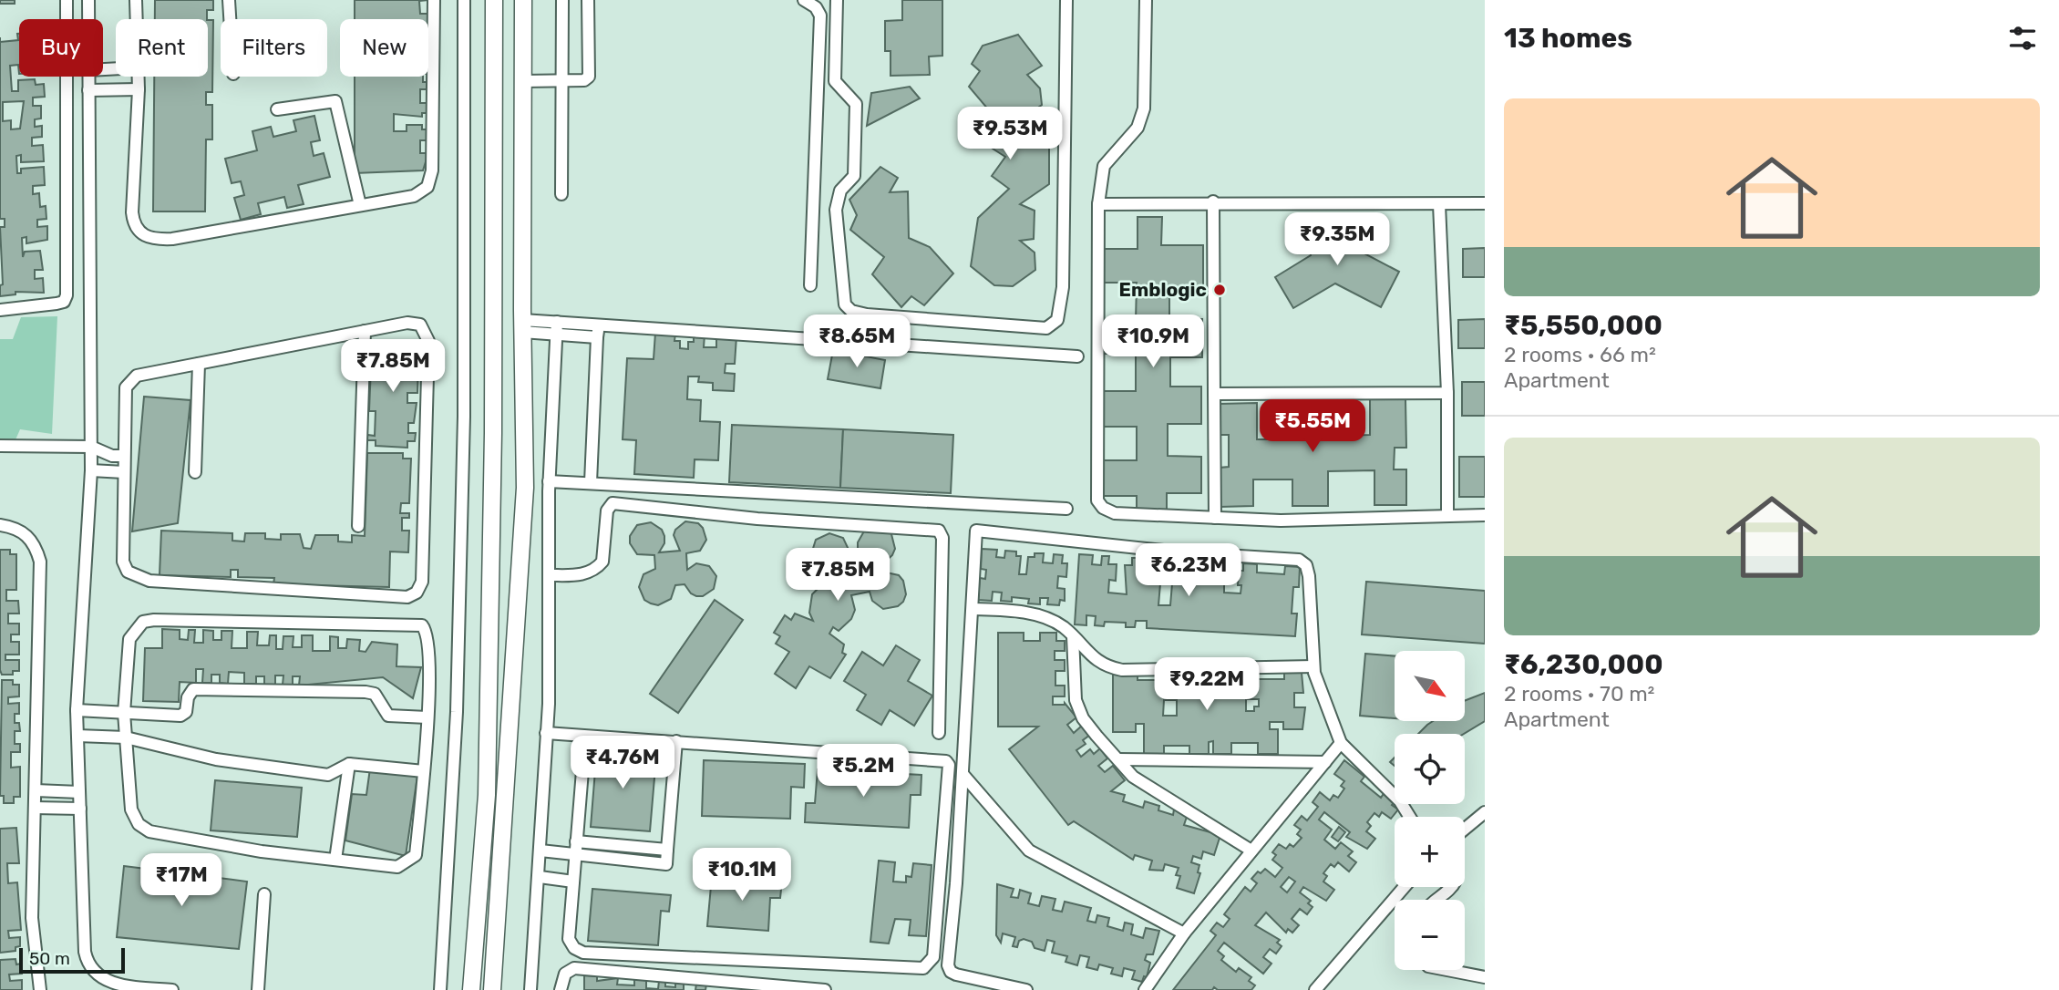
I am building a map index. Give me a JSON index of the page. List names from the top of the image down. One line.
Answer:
{"places":["Emblogic"],"scale_bar":"50 m","north":"bottom right","page":{"heading":"13 homes","chip":["Buy","Rent","Filters","New"],"list":[{"name":"₹5,550,000","note":"2 rooms · 66 m² · Apartment"},{"name":"₹6,230,000","note":"2 rooms · 70 m² · Apartment"}],"price":["₹9.53M","₹9.35M","₹8.65M","₹10.9M","₹7.85M","₹5.55M","₹6.23M","₹7.85M","₹9.22M","₹4.76M","₹5.2M","₹10.1M","₹17M"],"map_buttons":["+","−"],"scale":"50 m"}}
